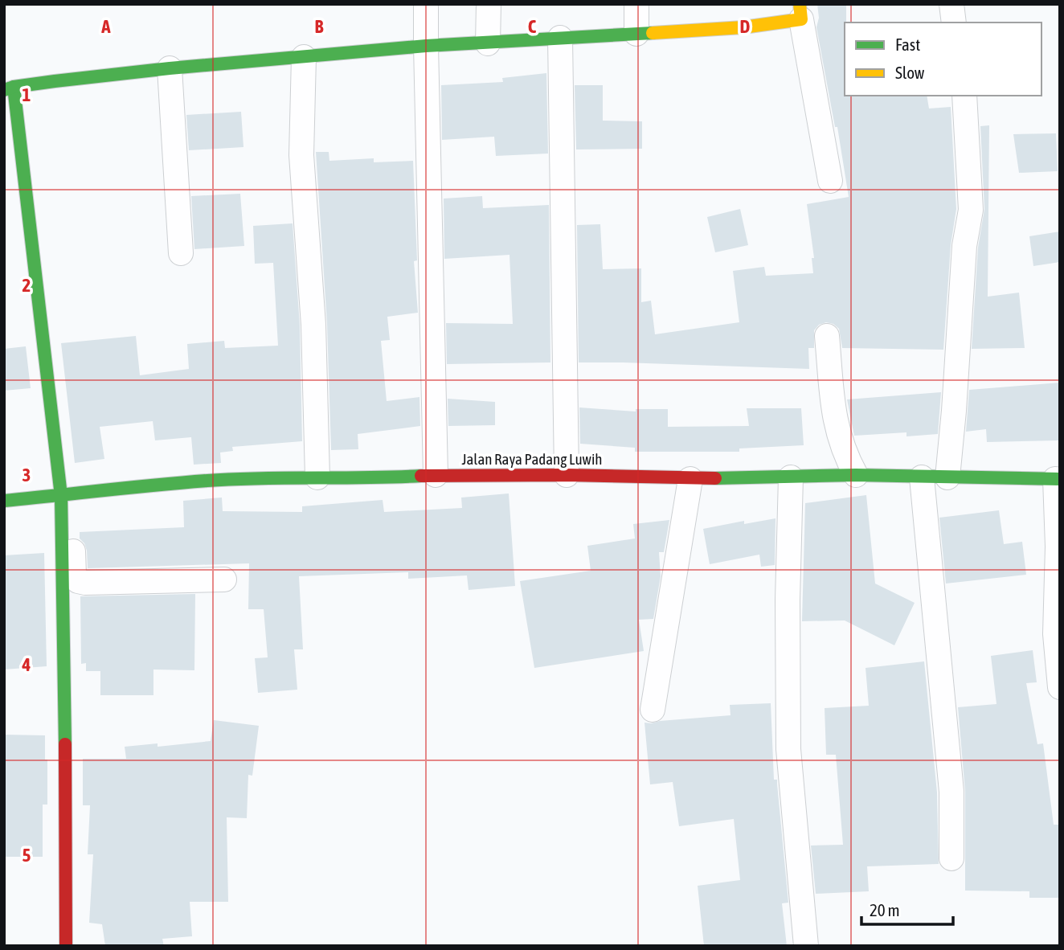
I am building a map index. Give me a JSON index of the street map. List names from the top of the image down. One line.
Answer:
{"streets":{"street":["Jalan Raya Padang Luwih"]},"legend":["Fast","Slow"],"scale_bar":"20 m","grid":{"columns":["A","B","C","D"],"rows":["1","2","3","4","5"]}}
